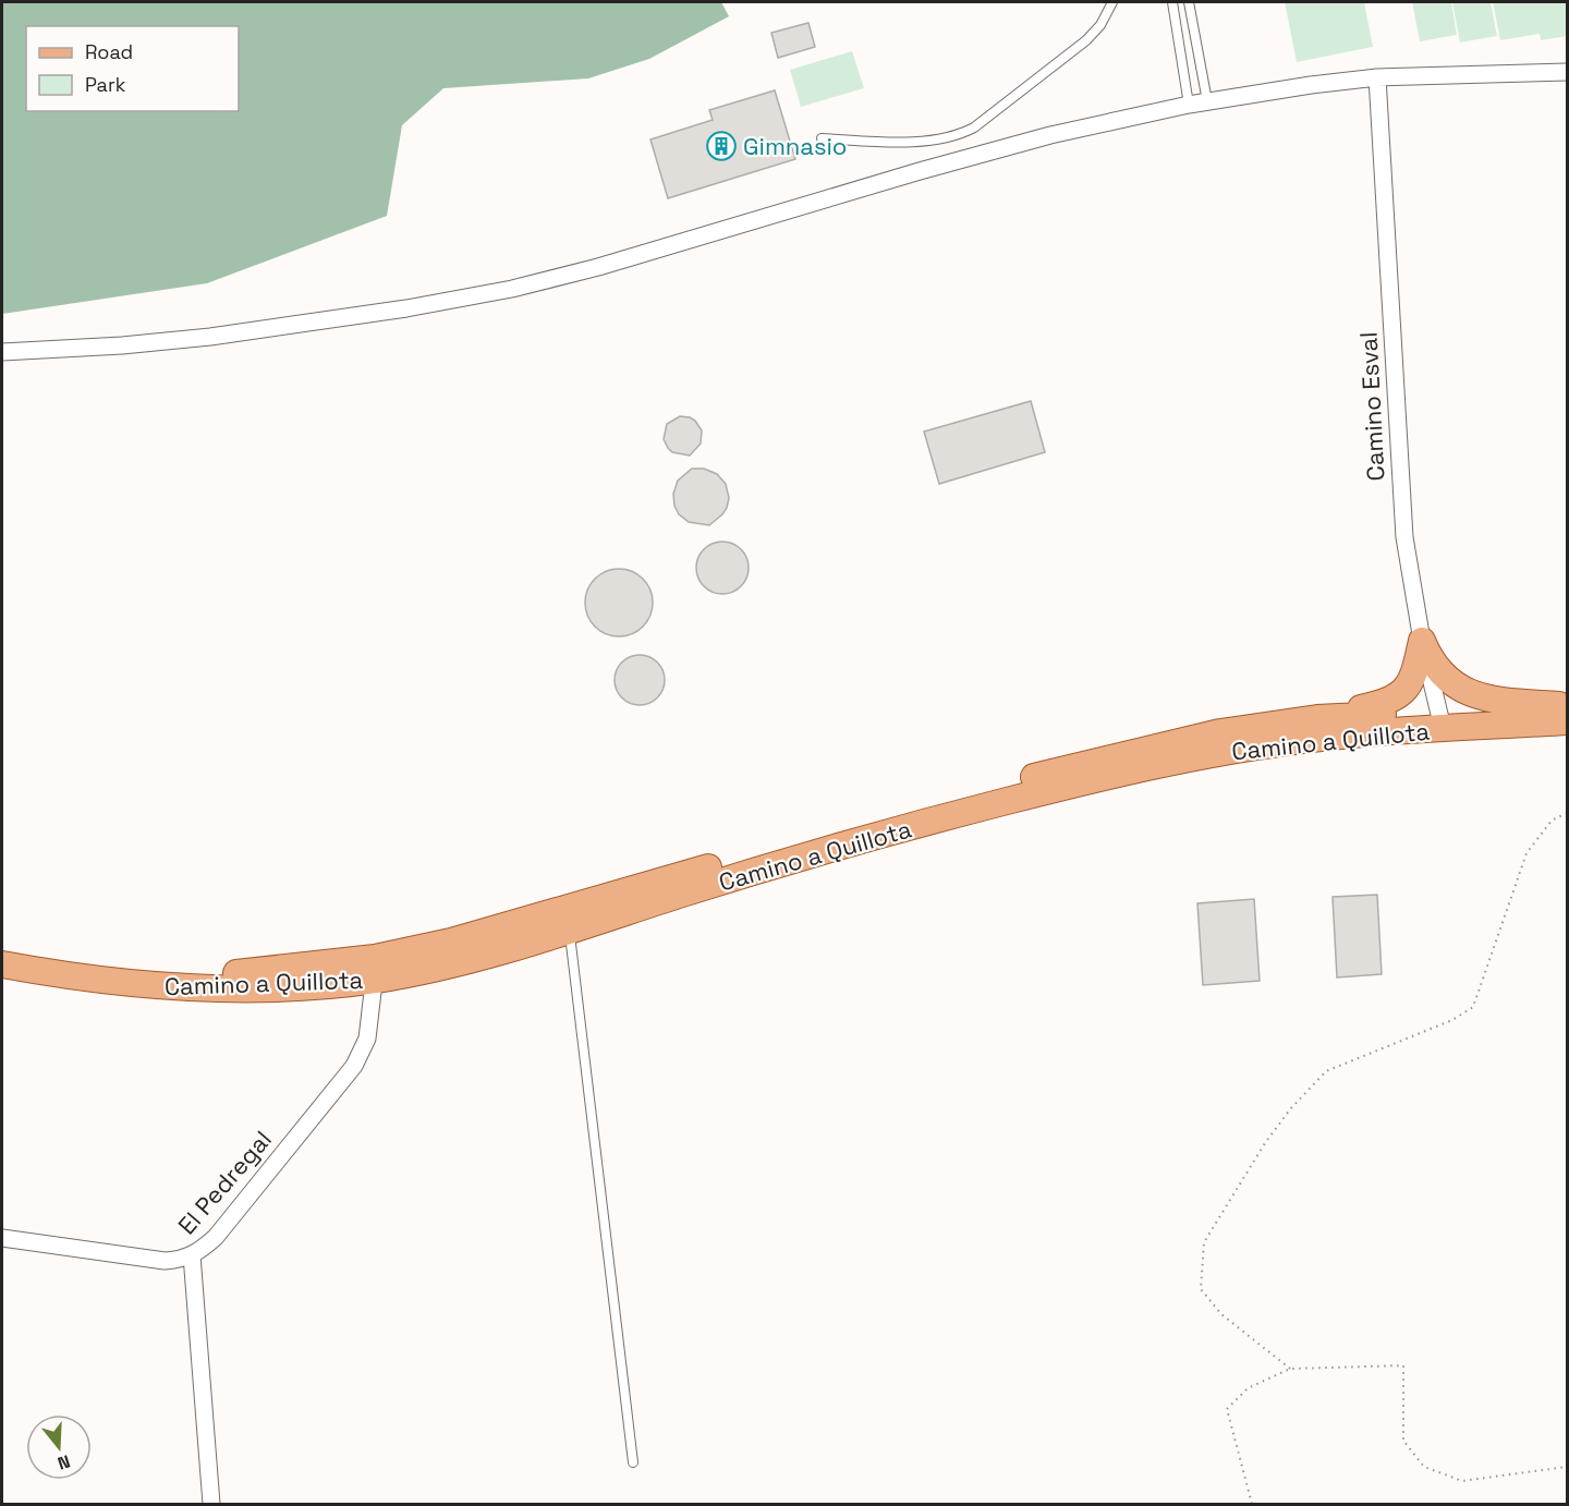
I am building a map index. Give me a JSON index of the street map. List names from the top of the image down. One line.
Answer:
{"streets":{"main road":["Camino a Quillota"],"street":["Camino Esval","El Pedregal"]},"crossings":[["Camino Esval","Camino a Quillota"],["Camino a Quillota","El Pedregal"]],"places":{"building":["Gimnasio"]},"legend":["Road","Park"],"north":"bottom"}
